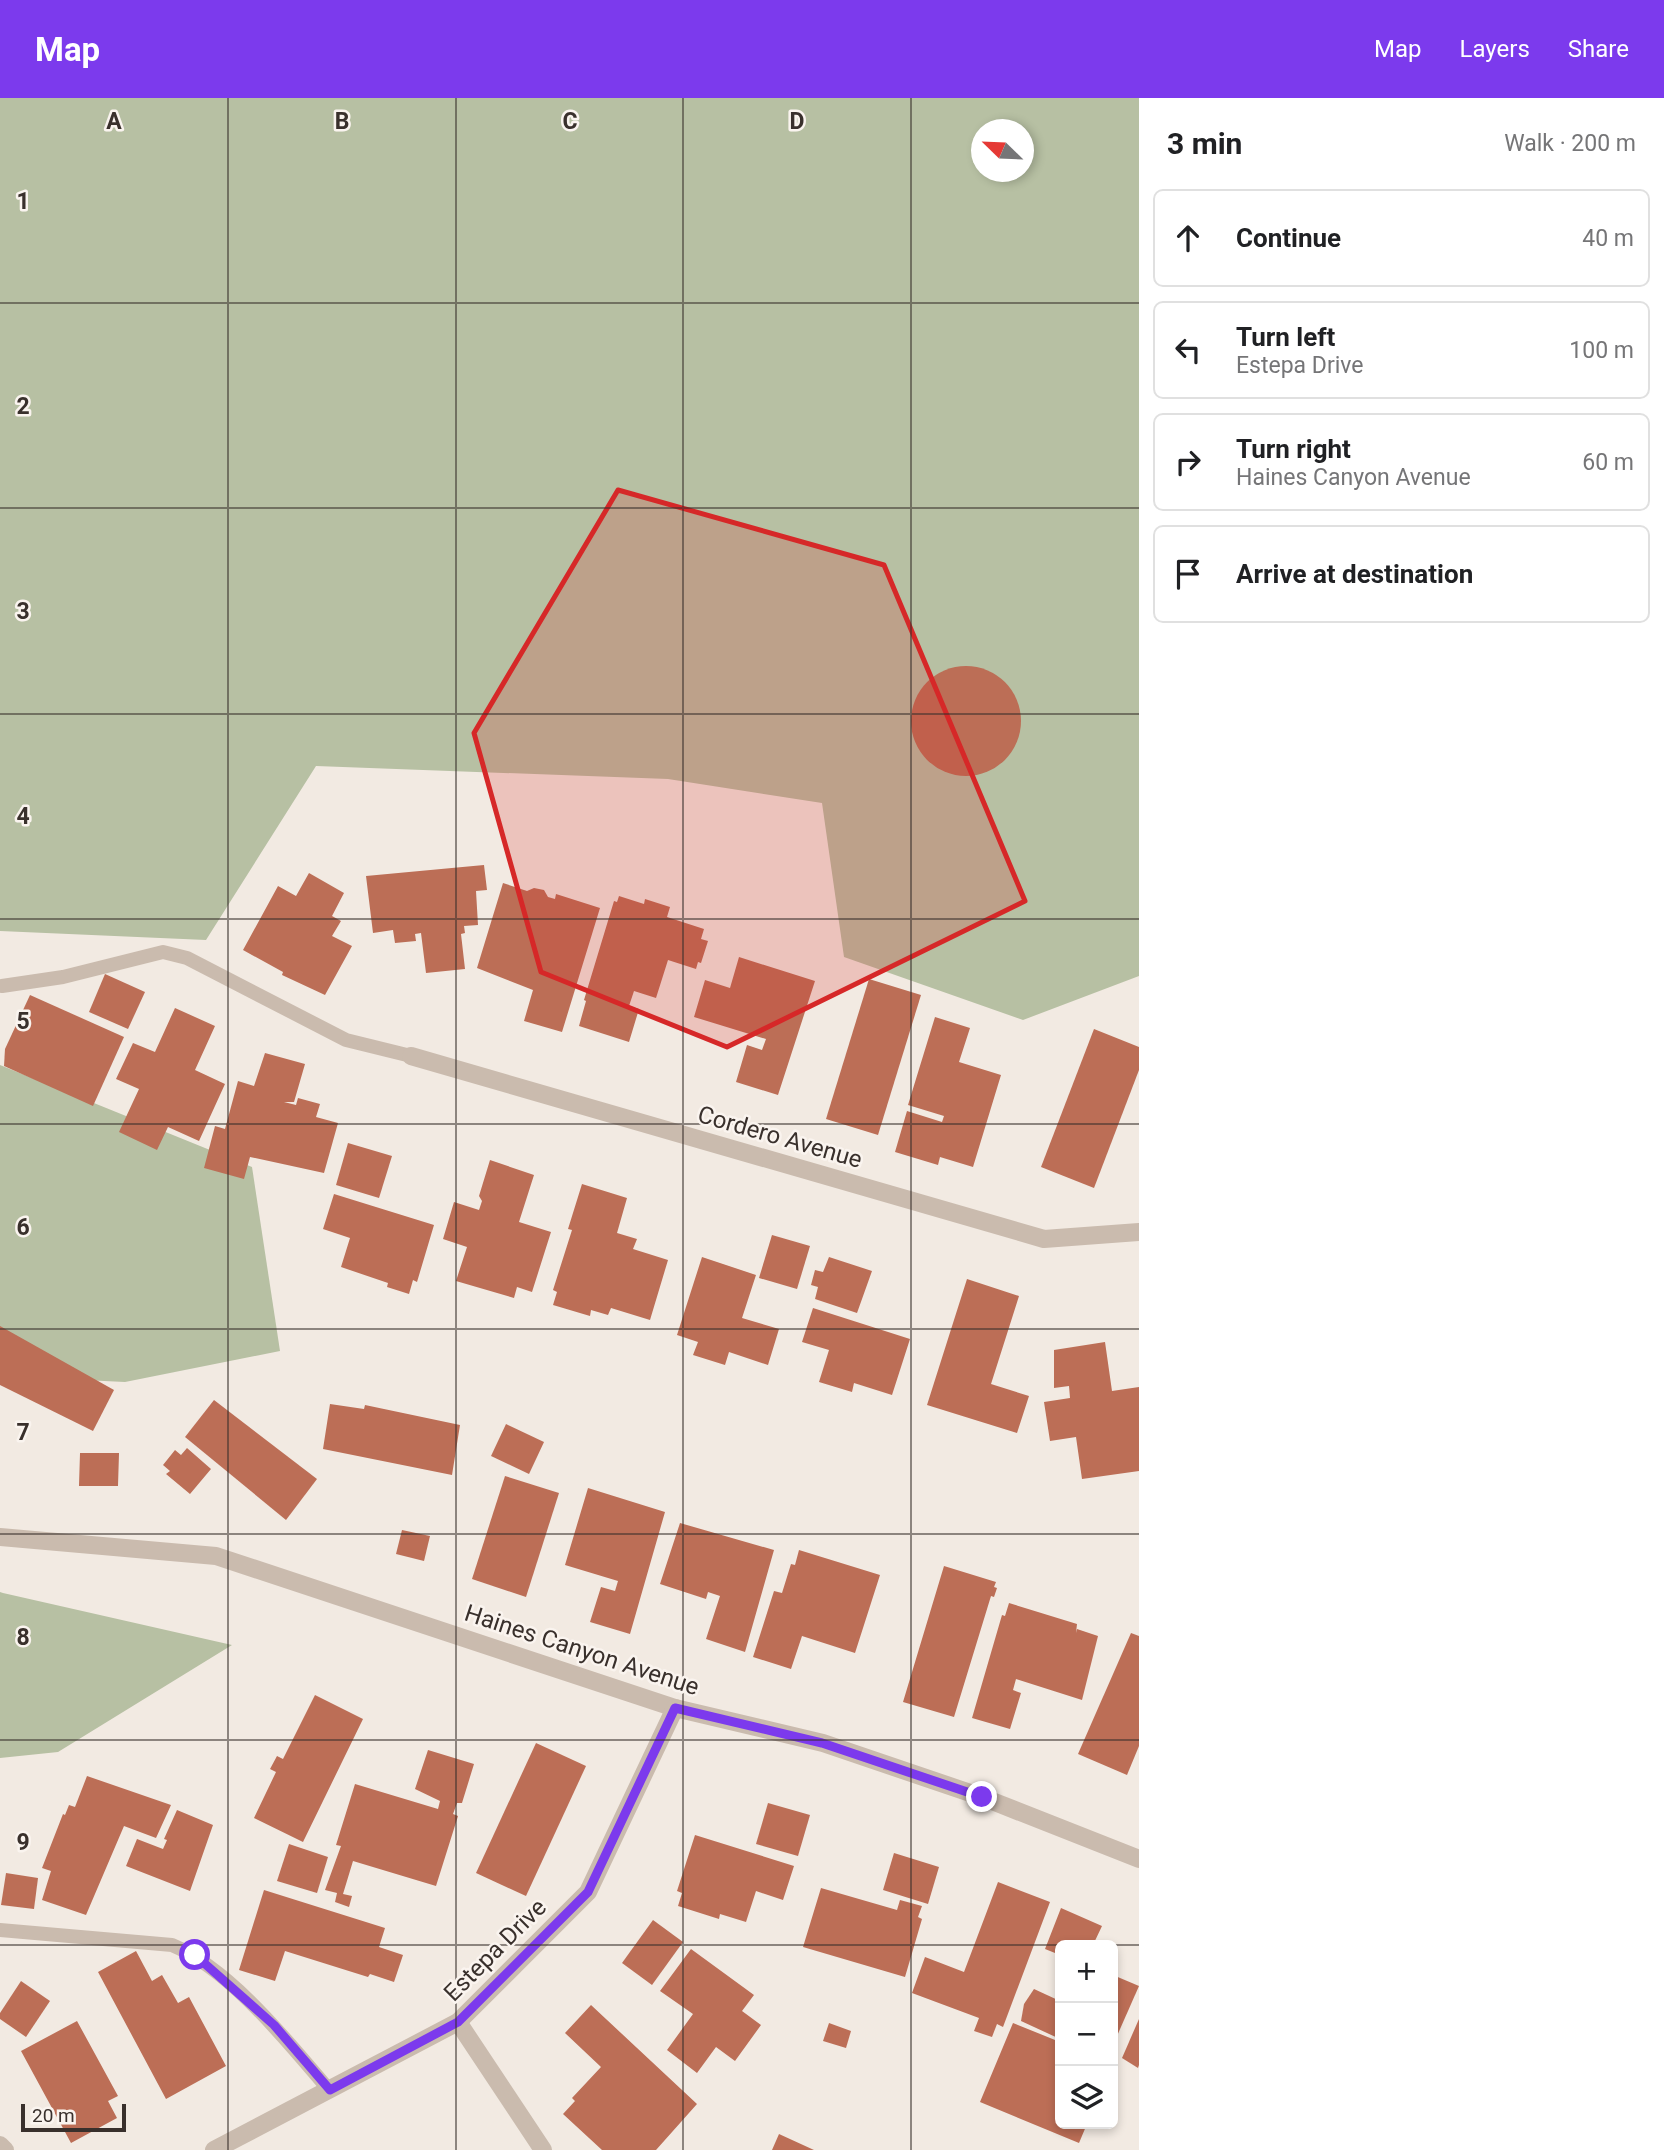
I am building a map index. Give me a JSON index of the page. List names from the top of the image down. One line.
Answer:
{"streets":{"street":["Cordero Avenue","Haines Canyon Avenue","Estepa Drive"]},"crossings":[["Haines Canyon Avenue","Estepa Drive"]],"scale_bar":"20 m","north":"top left","page":{"header":"Map","nav":["Map","Layers","Share"],"heading":["3 min","Walk · 200 m"],"list":[["Continue","40 m"],["Turn left","Estepa Drive","100 m"],["Turn right","Haines Canyon Avenue","60 m"],"Arrive at destination"],"map_buttons":["+","−"],"scale":"20 m"},"grid":{"columns":["A","B","C","D"],"rows":["1","2","3","4","5","6","7","8","9"]}}
